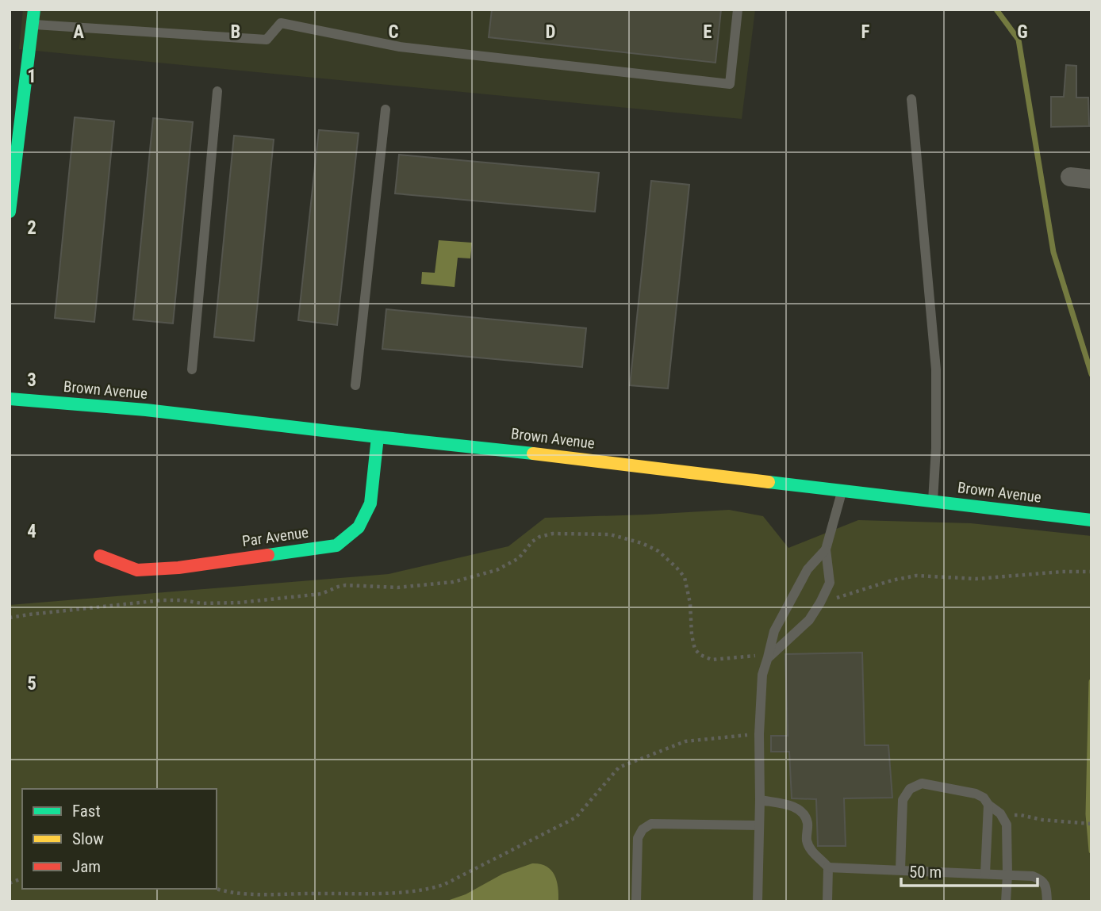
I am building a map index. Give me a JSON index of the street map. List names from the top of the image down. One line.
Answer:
{"streets":{"street":["Brown Avenue","Par Avenue"]},"crossings":[["Brown Avenue","Par Avenue"]],"legend":["Fast","Slow","Jam"],"scale_bar":"50 m","grid":{"columns":["A","B","C","D","E","F","G"],"rows":["1","2","3","4","5"]}}
